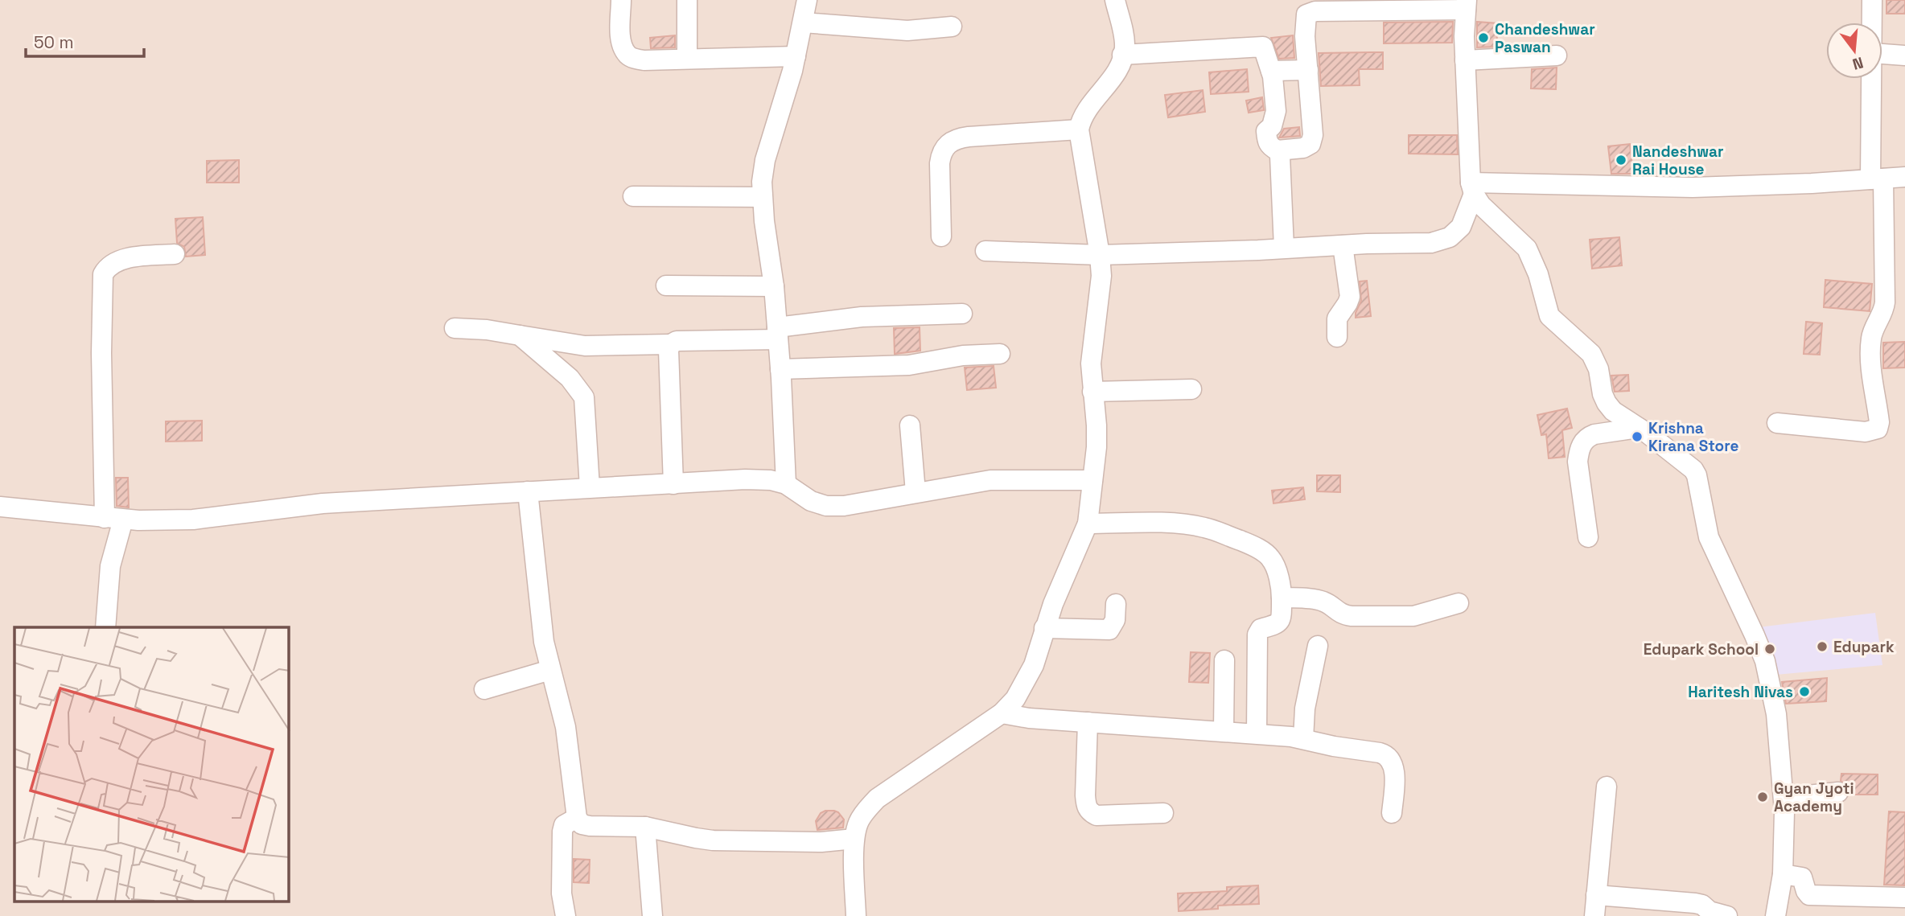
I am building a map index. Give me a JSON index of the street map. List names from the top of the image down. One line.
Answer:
{"places":["Chandeshwar Paswan","Nandeshwar Rai House","Krishna Kirana Store","Edupark","Edupark School","Haritesh Nivas","Gyan Jyoti Academy"],"scale_bar":"50 m","north":"bottom"}
